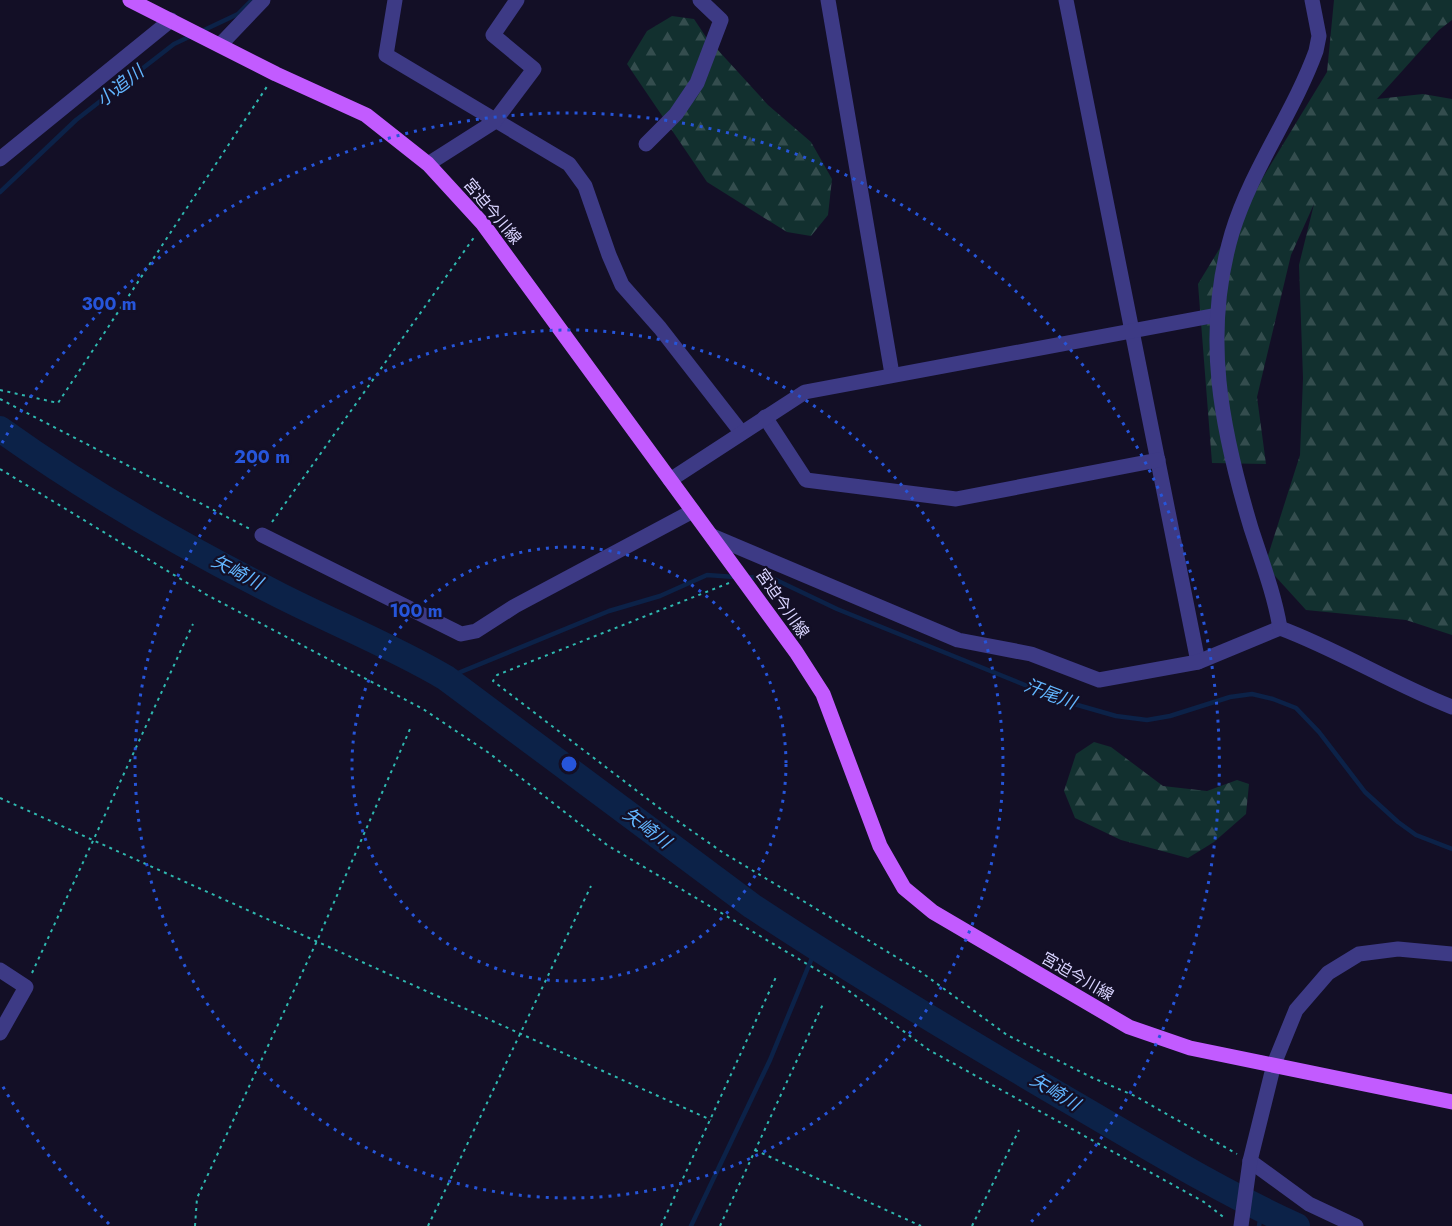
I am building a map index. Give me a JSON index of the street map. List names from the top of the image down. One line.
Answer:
{"streets":{"main road":["宮迫今川線"]},"water":["小追川","矢崎川","汗尾川"],"rings":["300 m","200 m","100 m"]}
